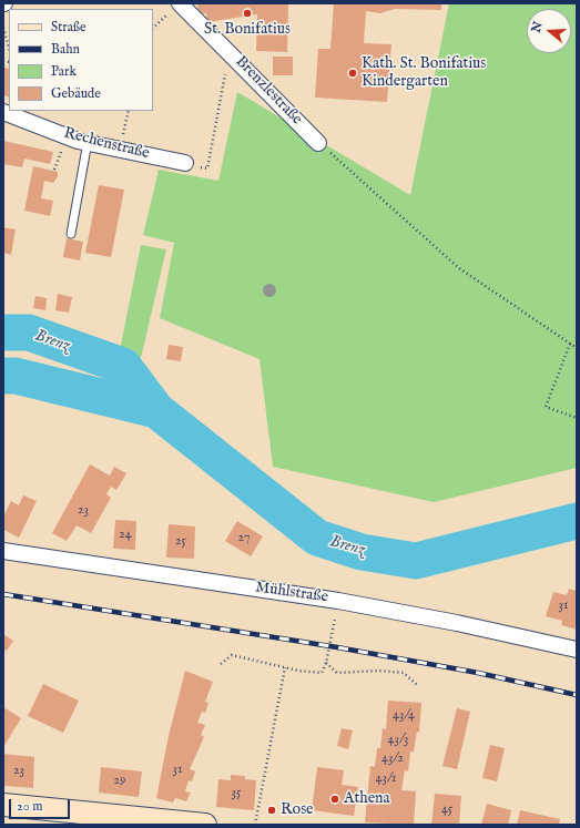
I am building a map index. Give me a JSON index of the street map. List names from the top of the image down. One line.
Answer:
{"streets":{"street":["Brenzlestraße","Rechenstraße","Mühlstraße"]},"water":["Brenz"],"places":["St. Bonifatius","Kath. St. Bonifatius Kindergarten","Athena","Rose"],"house_numbers":["23","24","27","25","31","43/4","43/3","43/2","31","23","43/1","29","35","45"],"legend":["Straße","Bahn","Park","Gebäude"],"scale_bar":"20 m","north":"left"}
